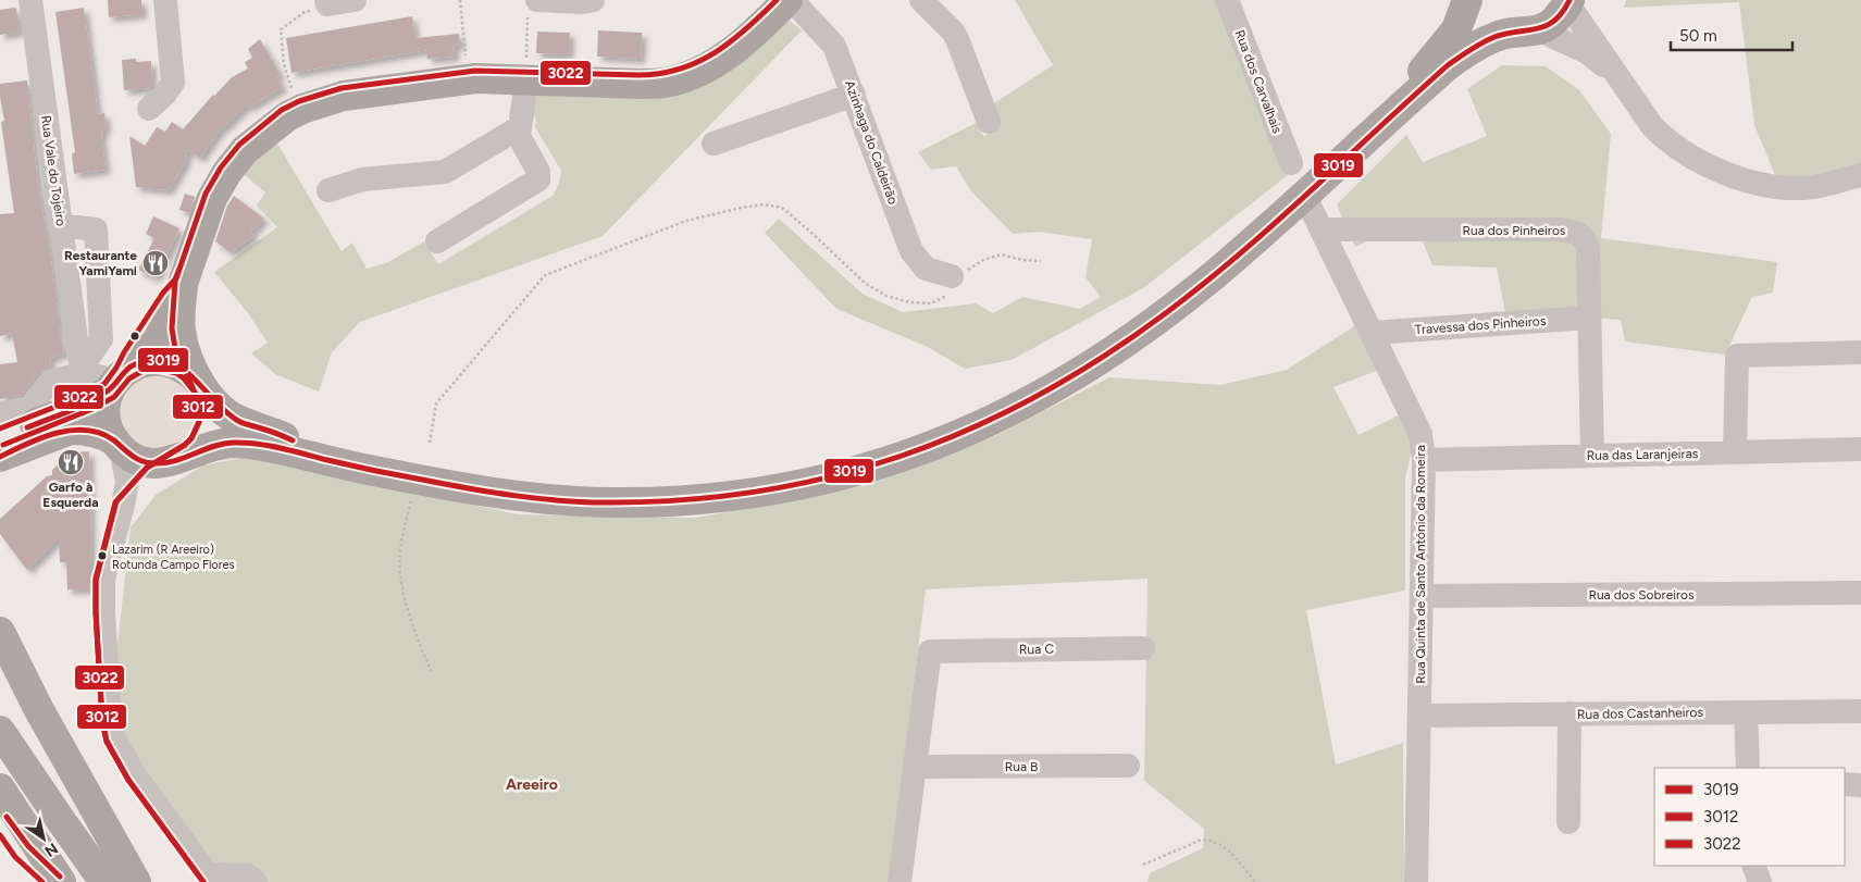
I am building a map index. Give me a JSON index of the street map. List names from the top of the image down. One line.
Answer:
{"streets":{"street":["Rua dos Carvalhais","Azinhaga do Caldeirão","Rua Vale do Tojeiro","Rua dos Pinheiros","Travessa dos Pinheiros","Rua das Laranjeiras","Rua Quinta de Santo António da Romeira","Rua dos Sobreiros","Rua C","Rua dos Castanheiros","Rua B"]},"crossings":[["Rua dos Pinheiros","Travessa dos Pinheiros"],["Rua dos Pinheiros","Rua das Laranjeiras"],["Rua dos Pinheiros","Rua Quinta de Santo António da Romeira"],["Travessa dos Pinheiros","Rua Quinta de Santo António da Romeira"],["Rua das Laranjeiras","Rua Quinta de Santo António da Romeira"],["Rua Quinta de Santo António da Romeira","Rua dos Sobreiros"],["Rua Quinta de Santo António da Romeira","Rua dos Castanheiros"],["Rua C","Rua B"]],"districts":["Areeiro"],"places":{"restaurant":["Restaurante YamiYami","Garfo à Esquerda"],"other":["Lazarim (R Areeiro) Rotunda Campo Flores"]},"lines":["transit line 3019","transit line 3022","transit line 3012"],"legend":["3019","3012","3022"],"scale_bar":"50 m","north":"bottom right"}
